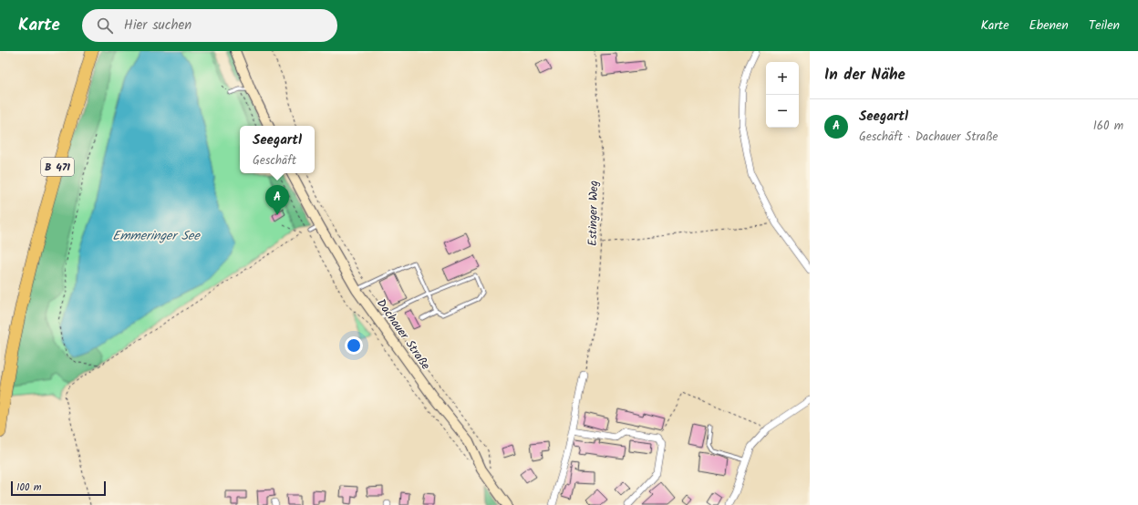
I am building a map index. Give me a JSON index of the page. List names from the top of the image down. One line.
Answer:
{"streets":{"highway":["B 471"],"street":["Dachauer Straße"],"path":["Estinger Weg"]},"water":["Emmeringer See"],"scale_bar":"100 m","page":{"header":"Karte","search":"Hier suchen","nav":["Karte","Ebenen","Teilen"],"heading":"In der Nähe","map_buttons":["+","−"],"list":[{"mark":"A","name":"Seegartl","note":"Geschäft · Dachauer Straße","value":"160 m"}],"popup":["Seegartl","Geschäft"],"pins":"A","scale":"100 m"}}
